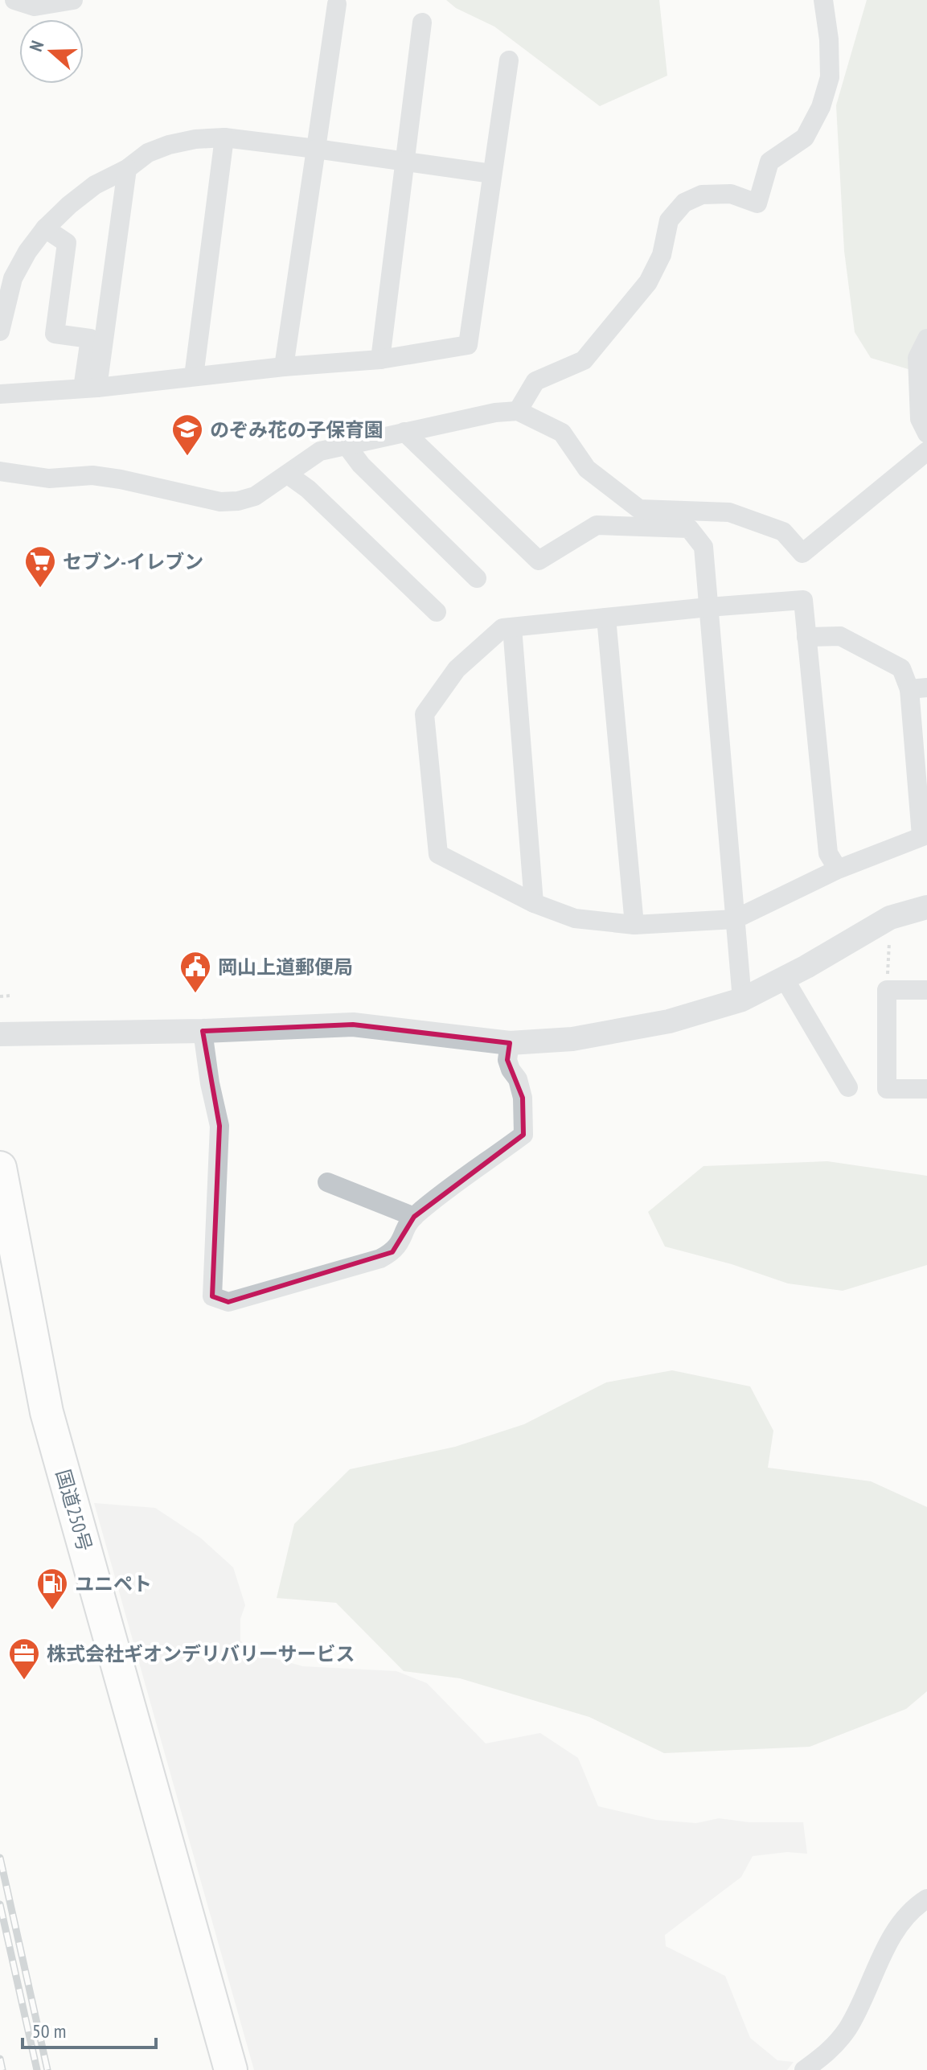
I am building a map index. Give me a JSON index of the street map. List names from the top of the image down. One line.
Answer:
{"streets":{"highway":["国道250号"]},"places":{"school or university":["のぞみ花の子保育園"],"supermarket":["セブン-イレブン"],"public building":["岡山上道郵便局"],"fuel station":["ユニペト"],"office":["株式会社ギオンデリバリーサービス"]},"scale_bar":"50 m","north":"left"}
